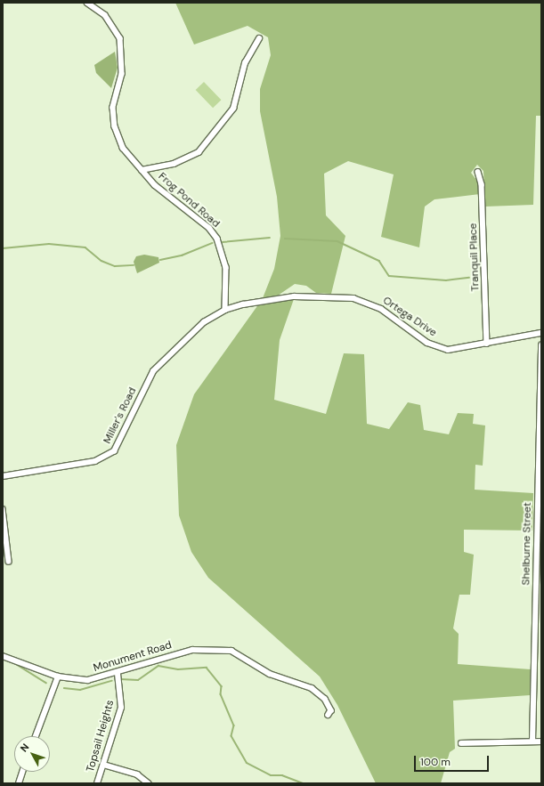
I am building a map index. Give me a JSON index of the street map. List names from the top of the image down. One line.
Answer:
{"streets":{"street":["Frog Pond Road","Tranquil Place","Ortega Drive","Miller's Road","Shelburne Street","Monument Road","Topsail Heights"]},"crossings":[["Frog Pond Road","Ortega Drive"],["Frog Pond Road","Miller's Road"],["Tranquil Place","Ortega Drive"],["Ortega Drive","Miller's Road"],["Monument Road","Topsail Heights"]],"scale_bar":"100 m","north":"top left"}
